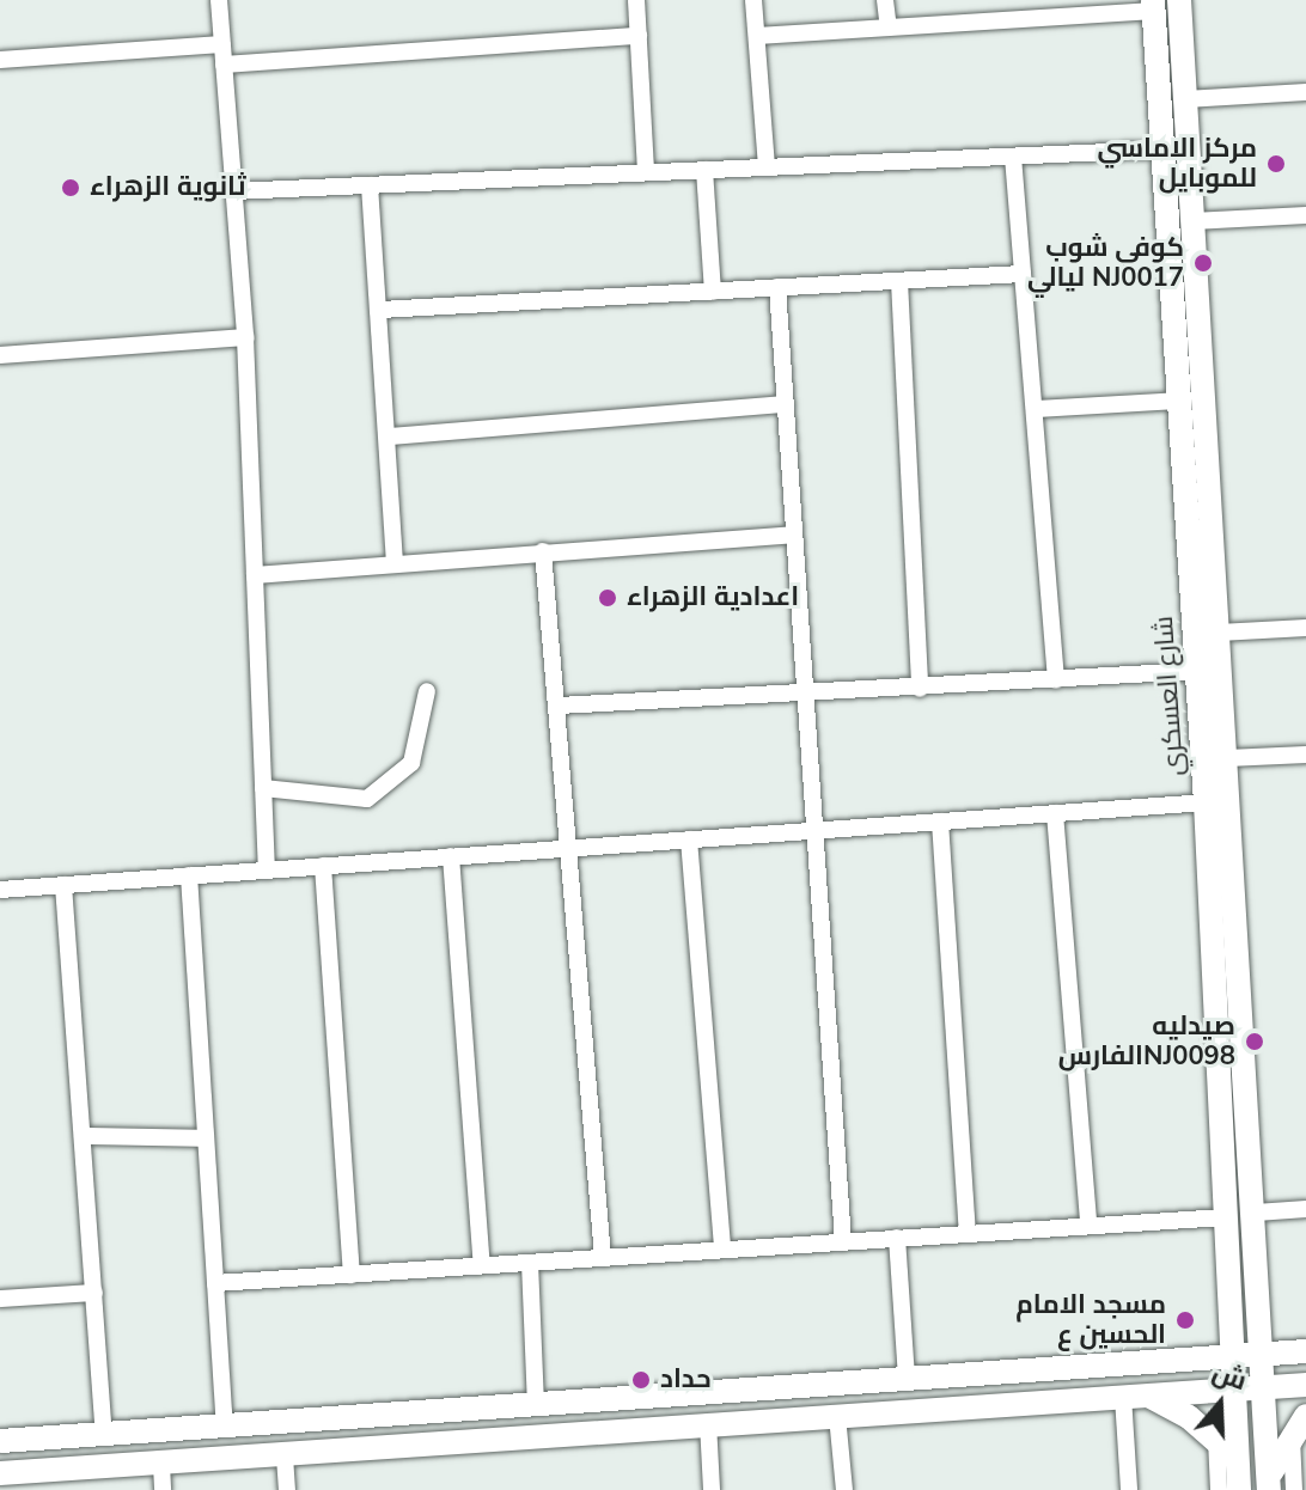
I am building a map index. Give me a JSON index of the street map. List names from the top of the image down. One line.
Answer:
{"streets":{"main road":["شارع العسكري"]},"places":["مركز الاماسي للموبايل","ثانوية الزهراء","كوفي شوب ليالي NJ0017","اعدادية الزهراء","صيدليه الفارسNJ0098","مسجد الامام الحسين ع","حداد"],"north":"top"}
